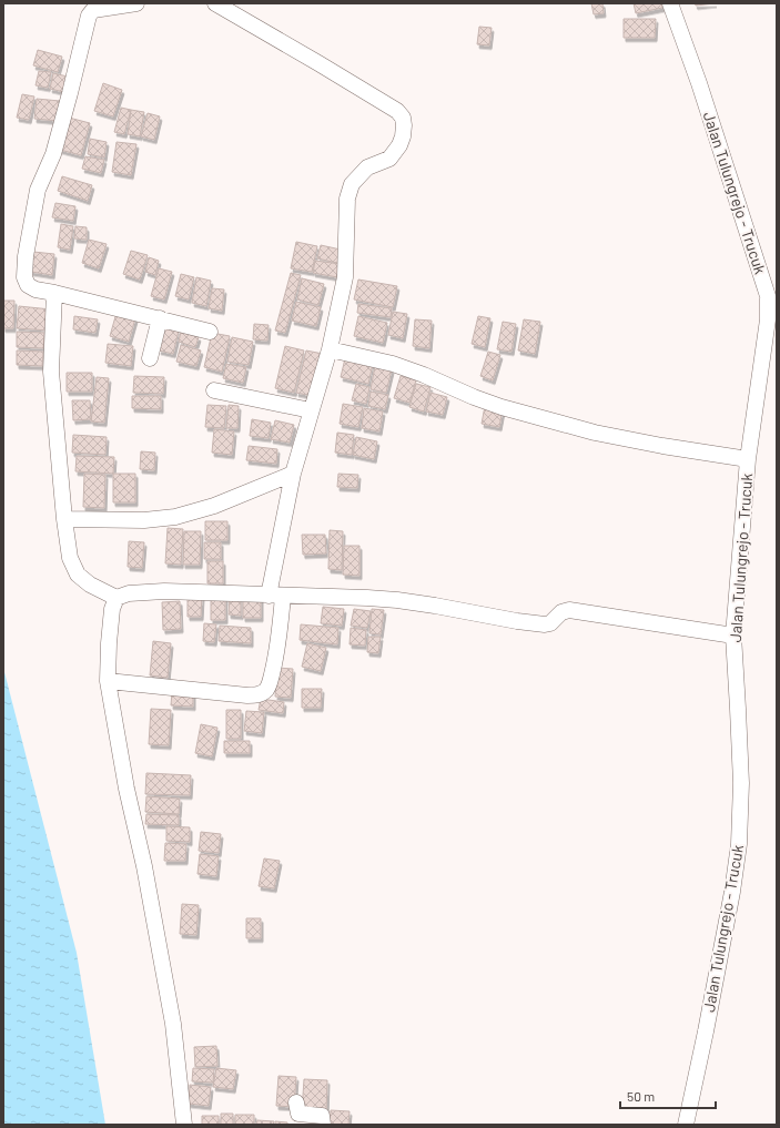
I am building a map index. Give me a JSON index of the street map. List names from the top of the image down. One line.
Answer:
{"streets":{"street":["Jalan Tulungrejo - Trucuk"]},"scale_bar":"50 m"}
